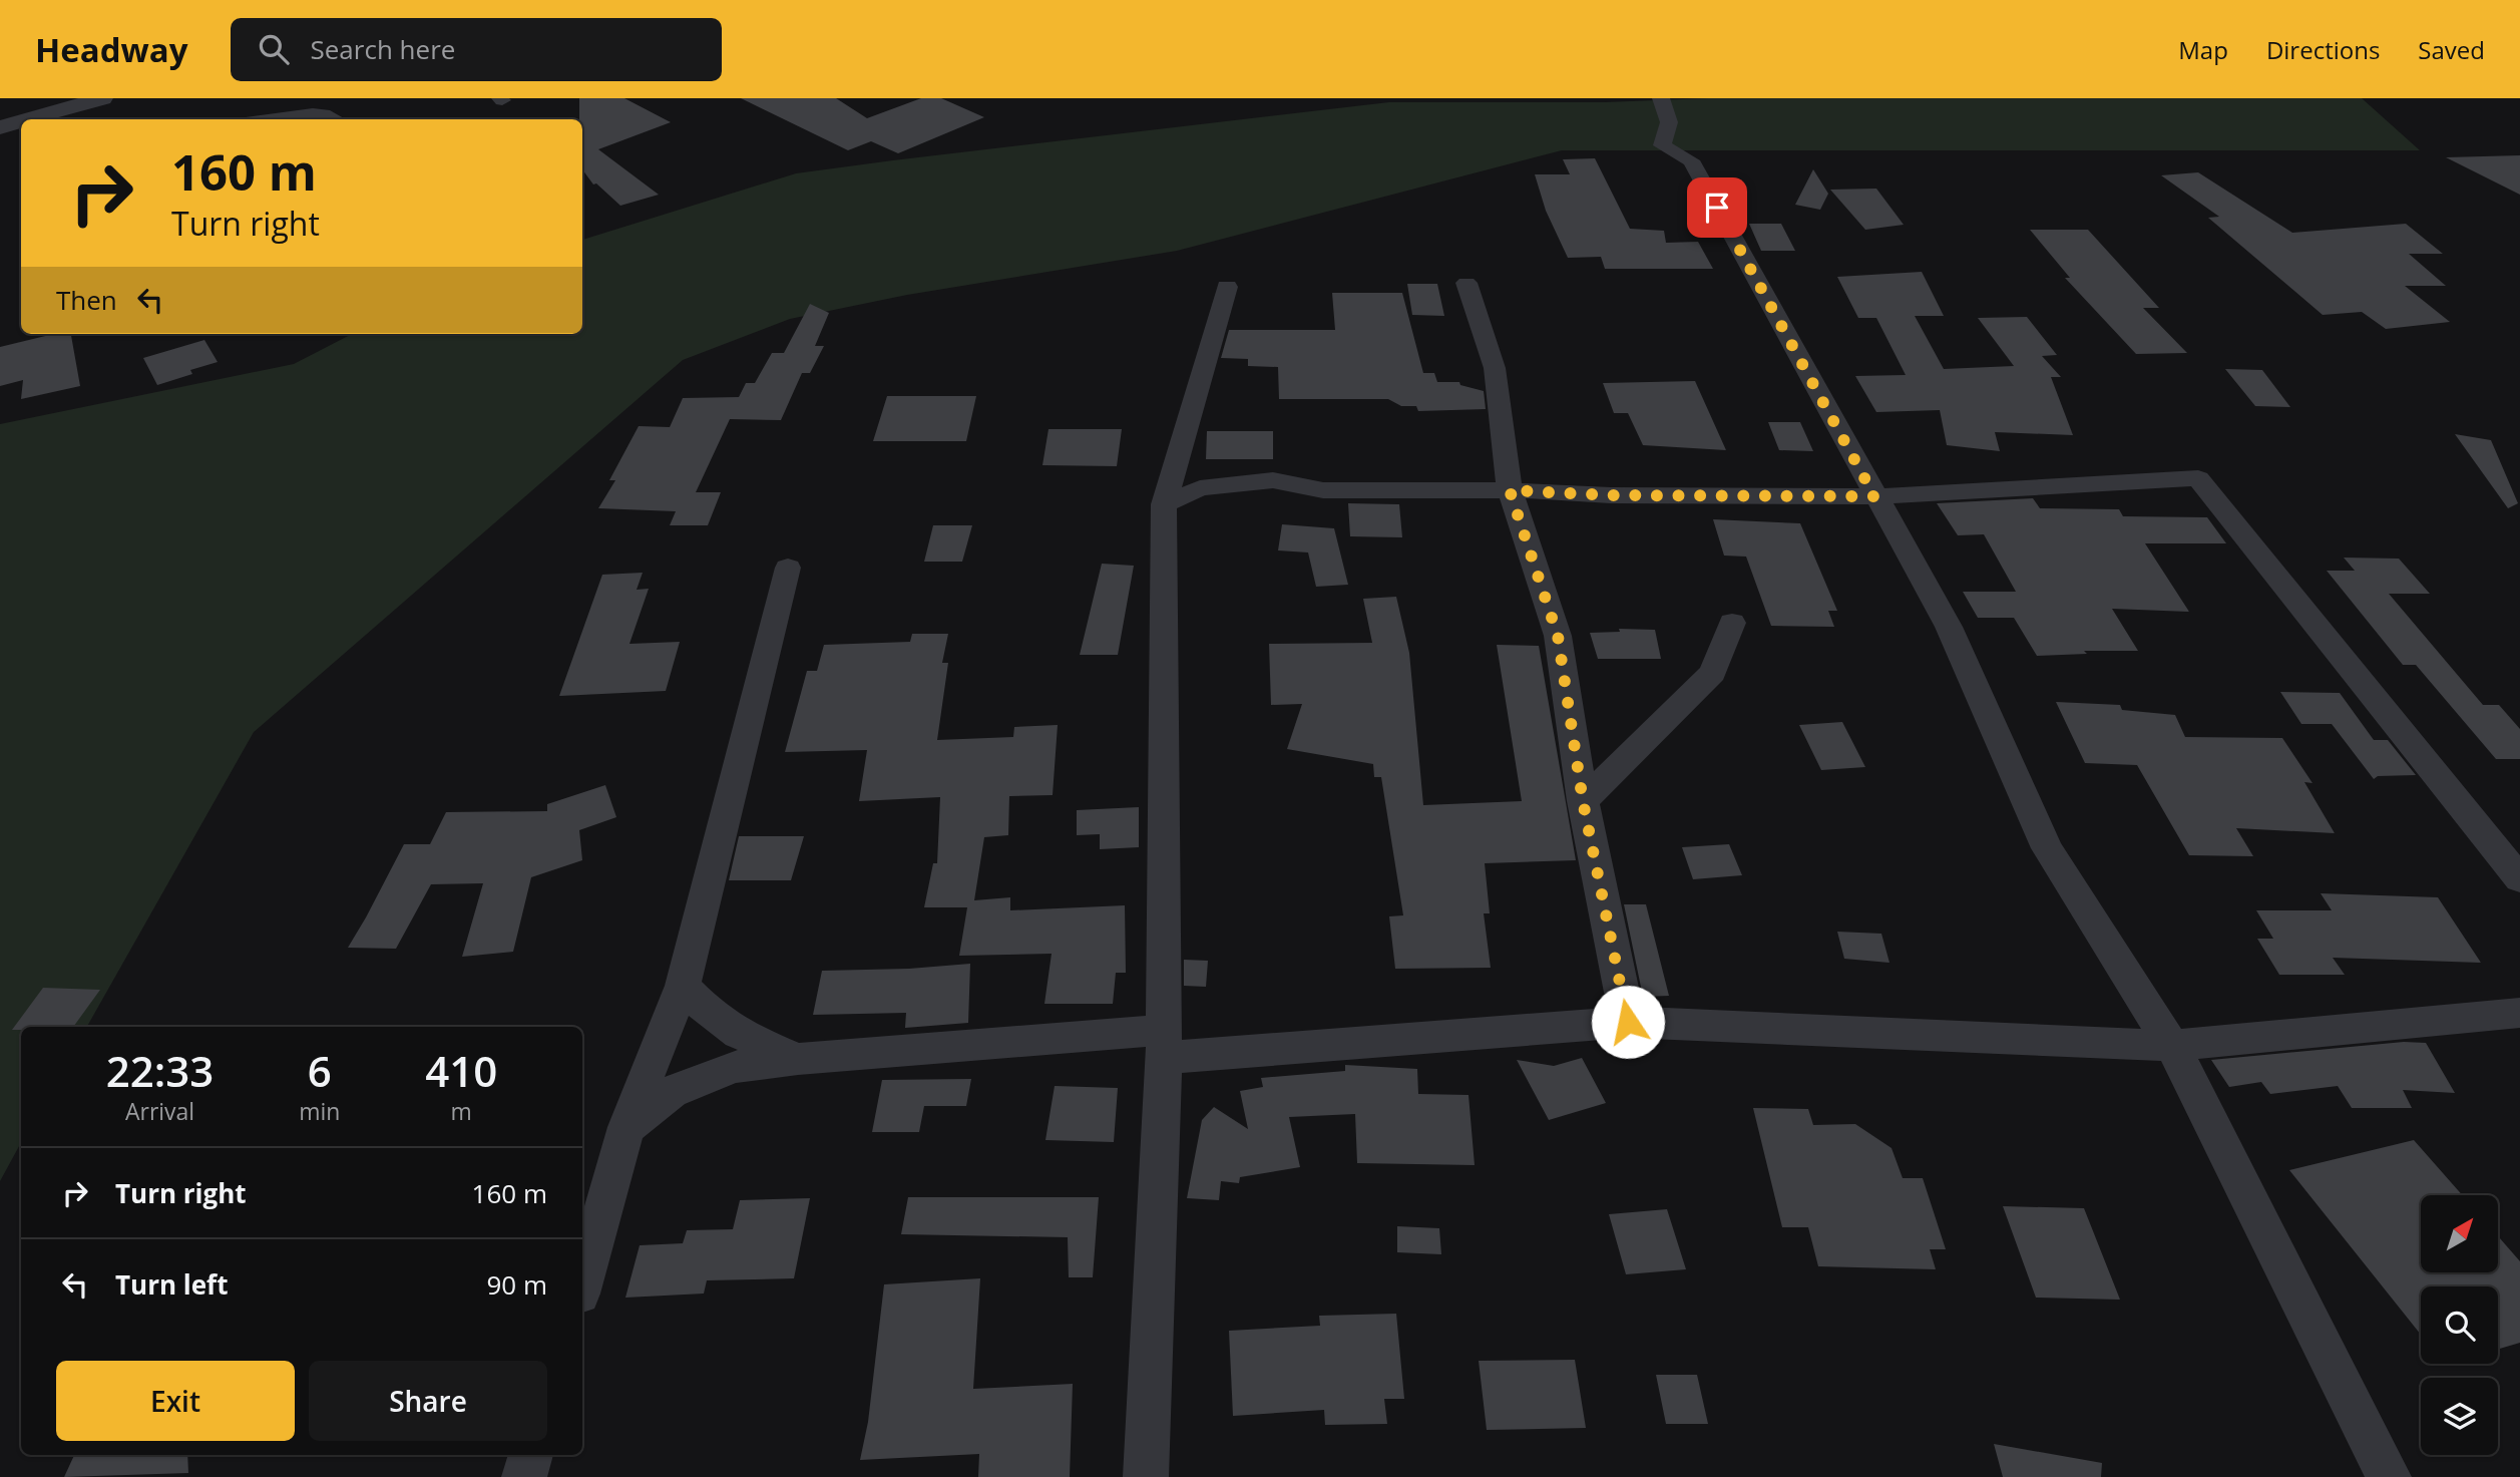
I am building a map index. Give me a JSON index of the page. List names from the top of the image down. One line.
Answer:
{"north":"top right","page":{"header":"Headway","search":"Search here","nav":["Map","Directions","Saved"],"turn":["160 m","Turn right"],"then":"Then","eta":["22:33","Arrival","6","min","410","m"],"list":[{"name":"Turn right","value":"160 m"},{"name":"Turn left","value":"90 m"}],"buttons":["Exit","Share"]}}
